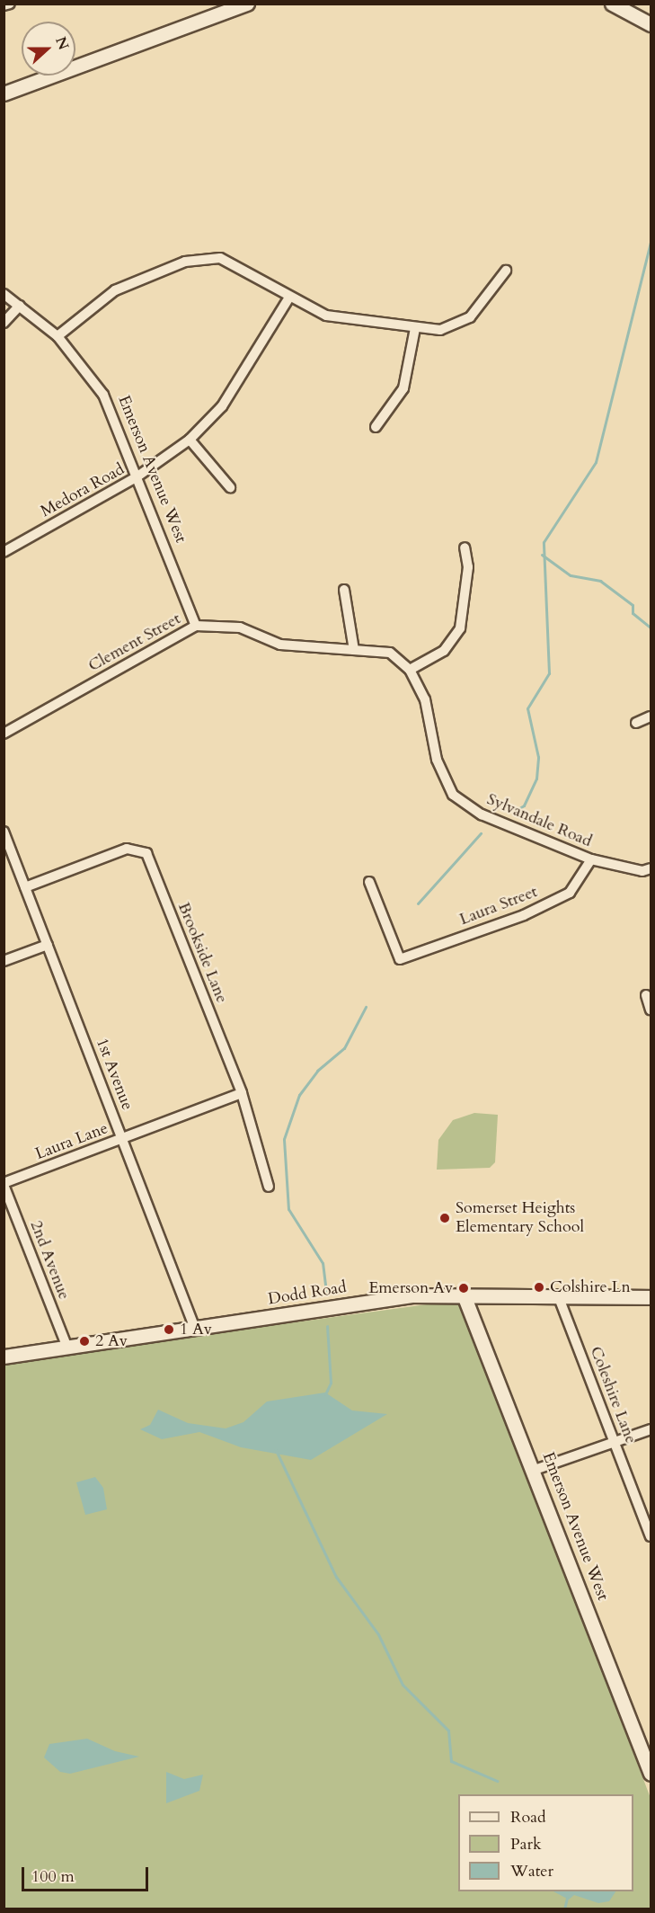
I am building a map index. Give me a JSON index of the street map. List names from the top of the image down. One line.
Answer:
{"streets":{"street":["Emerson Avenue West","Medora Road","Clement Street","Sylvandale Road","Laura Street","Brookside Lane","1st Avenue","Laura Lane","2nd Avenue","Dodd Road","Coleshire Lane"]},"crossings":[["Emerson Avenue West","Medora Road"],["Emerson Avenue West","Clement Street"],["Emerson Avenue West","Dodd Road"],["Clement Street","Sylvandale Road"],["Sylvandale Road","Laura Street"],["Brookside Lane","1st Avenue"],["Brookside Lane","Laura Lane"],["1st Avenue","Laura Lane"],["1st Avenue","Dodd Road"],["Laura Lane","2nd Avenue"],["2nd Avenue","Dodd Road"],["Dodd Road","Coleshire Lane"]],"places":["Somerset Heights Elementary School","Colshire Ln","Emerson Av","1 Av","2 Av"],"legend":["Road","Park","Water"],"scale_bar":"100 m","north":"right"}
